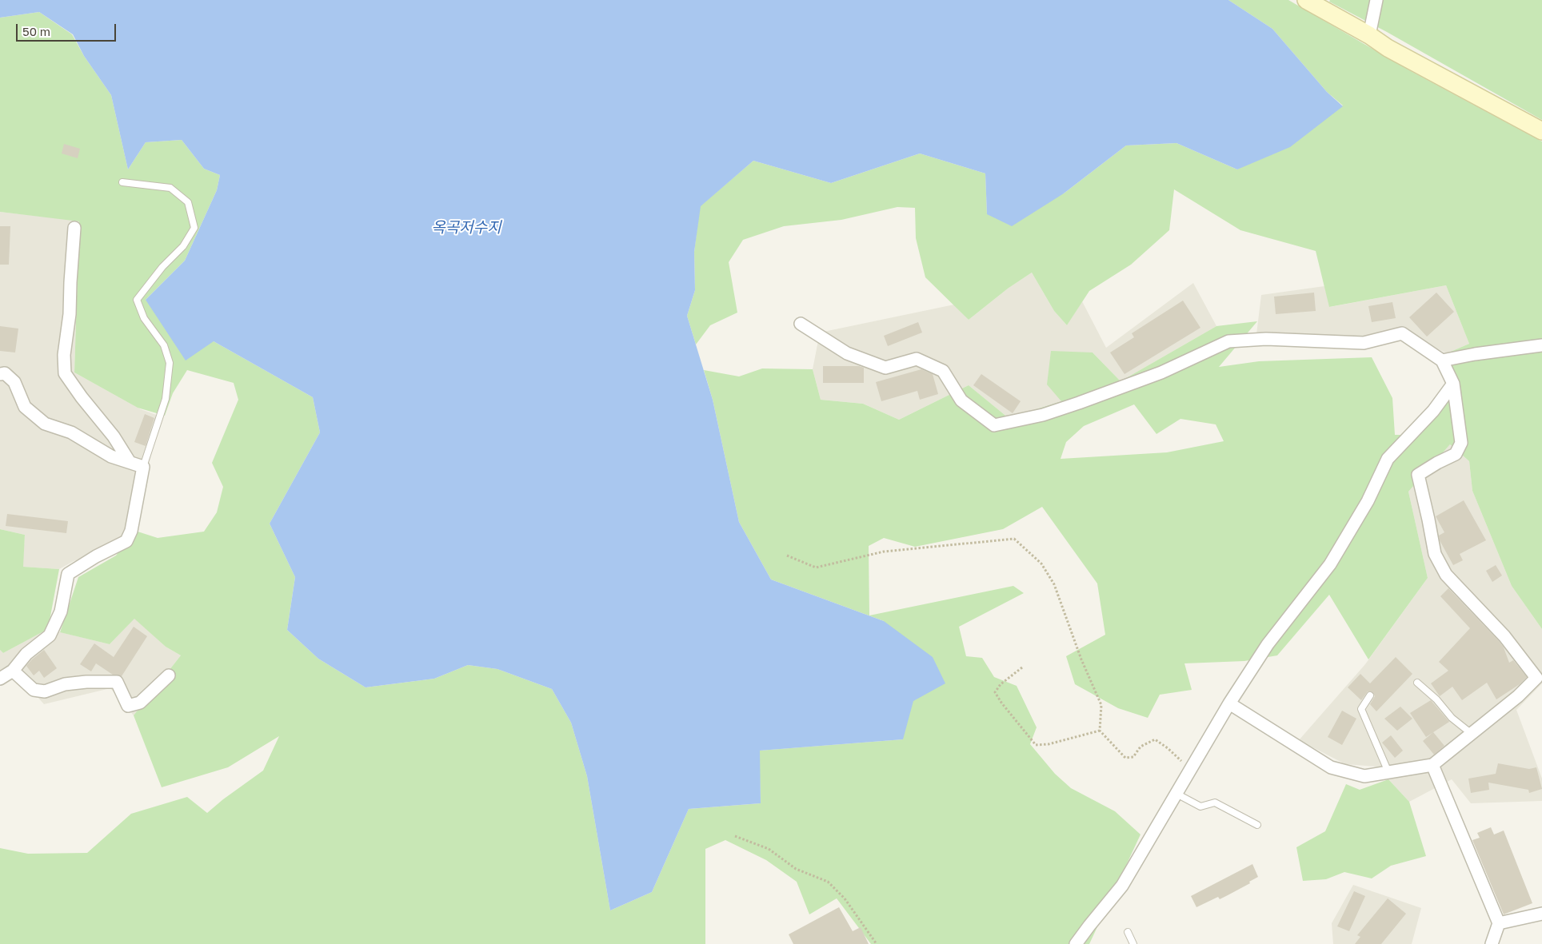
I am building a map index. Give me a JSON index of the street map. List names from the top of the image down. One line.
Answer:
{"water":["옥곡저수지"],"scale_bar":"50 m"}
